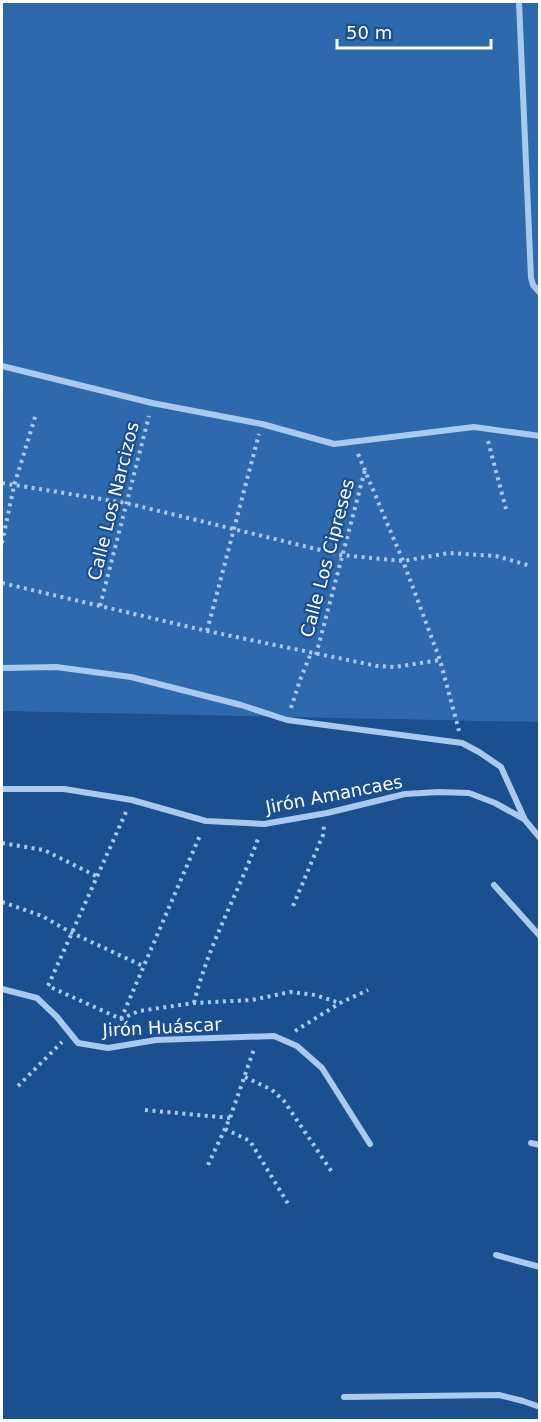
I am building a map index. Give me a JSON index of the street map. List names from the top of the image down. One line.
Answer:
{"streets":{"street":["Jirón Amancaes","Jirón Huáscar"],"path":["Calle Los Narcizos","Calle Los Cipreses"]},"scale_bar":"50 m"}
